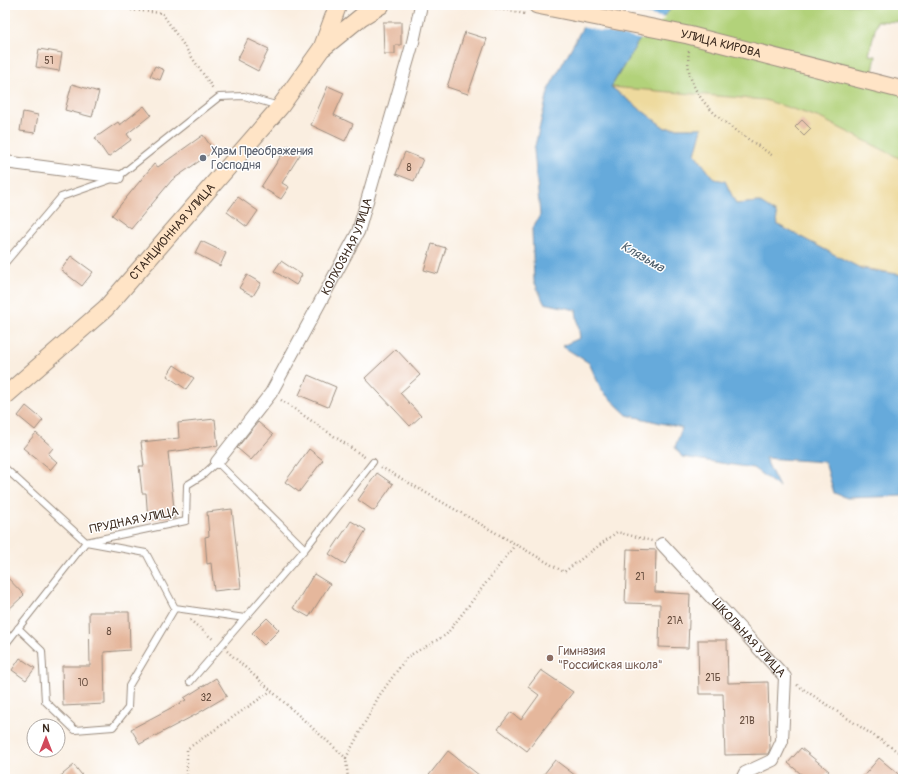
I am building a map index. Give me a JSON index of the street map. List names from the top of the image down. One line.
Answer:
{"streets":{"main road":["УЛИЦА КИРОВА","СТАНЦИОННАЯ УЛИЦА"],"street":["КОЛХОЗНАЯ УЛИЦА","ШКОЛЬНАЯ УЛИЦА"],"lane":["ПРУДНАЯ УЛИЦА"]},"crossings":[["КОЛХОЗНАЯ УЛИЦА","ПРУДНАЯ УЛИЦА"]],"water":["Клязьма"],"places":["Храм Преображения Господня","Гимназия \"Российская школа\""],"house_numbers":["51","8","21","21А","8","21Б","10","32","21В"],"north":"top"}
